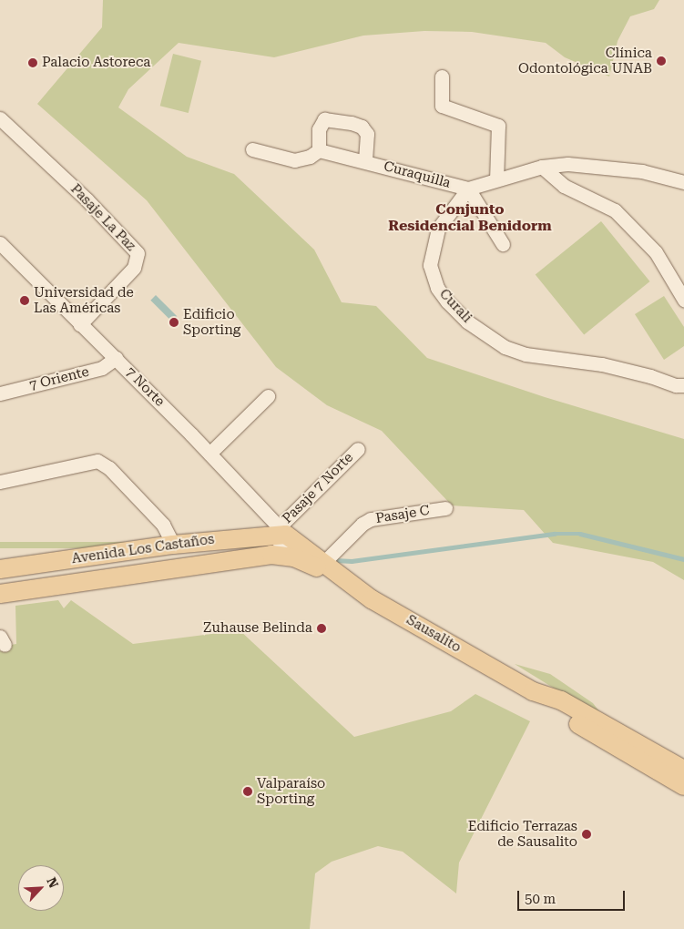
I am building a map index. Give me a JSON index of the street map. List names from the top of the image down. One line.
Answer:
{"streets":{"main road":["Avenida Los Castaños","Sausalito"],"street":["Curaquilla","Pasaje La Paz","Curali","7 Oriente","7 Norte","Pasaje 7 Norte","Pasaje C"]},"crossings":[["Curaquilla","Curali"],["Pasaje La Paz","7 Norte"],["7 Oriente","7 Norte"],["7 Norte","Pasaje 7 Norte"],["7 Norte","Avenida Los Castaños"],["7 Norte","Sausalito"],["Pasaje 7 Norte","Avenida Los Castaños"],["Pasaje 7 Norte","Sausalito"],["Pasaje C","Sausalito"],["Avenida Los Castaños","Sausalito"]],"districts":["Conjunto Residencial Benidorm"],"places":["Clínica Odontológica UNAB","Palacio Astoreca","Universidad de Las Américas","Edificio Sporting","Zuhause Belinda","Valparaíso Sporting","Edificio Terrazas de Sausalito"],"scale_bar":"50 m","north":"top right"}
